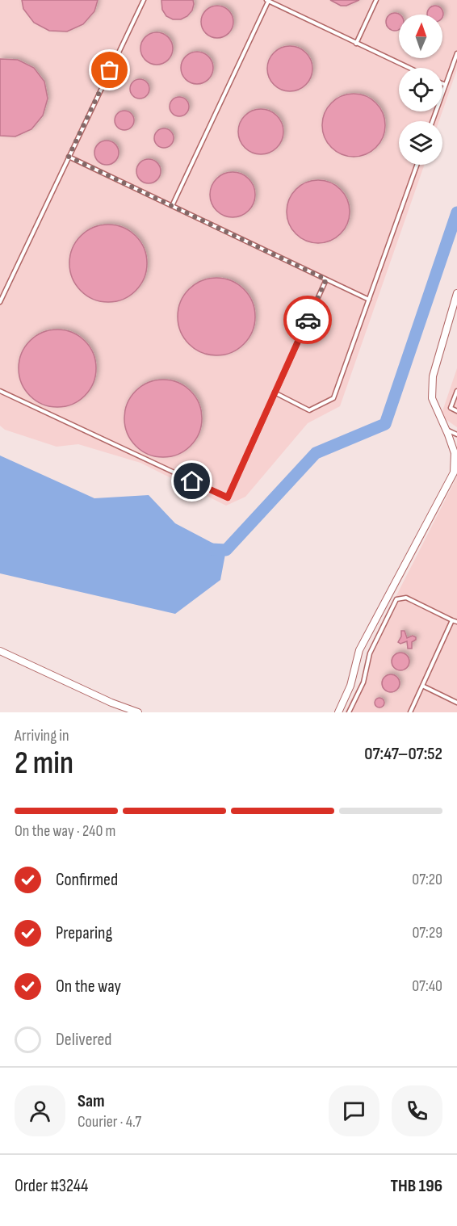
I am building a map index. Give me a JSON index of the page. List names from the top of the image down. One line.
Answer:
{"north":"top","page":{"heading":["2 min","Arriving in","07:47–07:52"],"panel":["Sam","Courier · 4.7","Order #3244","THB 196"],"bar":"On the way · 240 m","list":[["Confirmed","07:20"],["Preparing","07:29"],["On the way","07:40"],"Delivered"]}}
